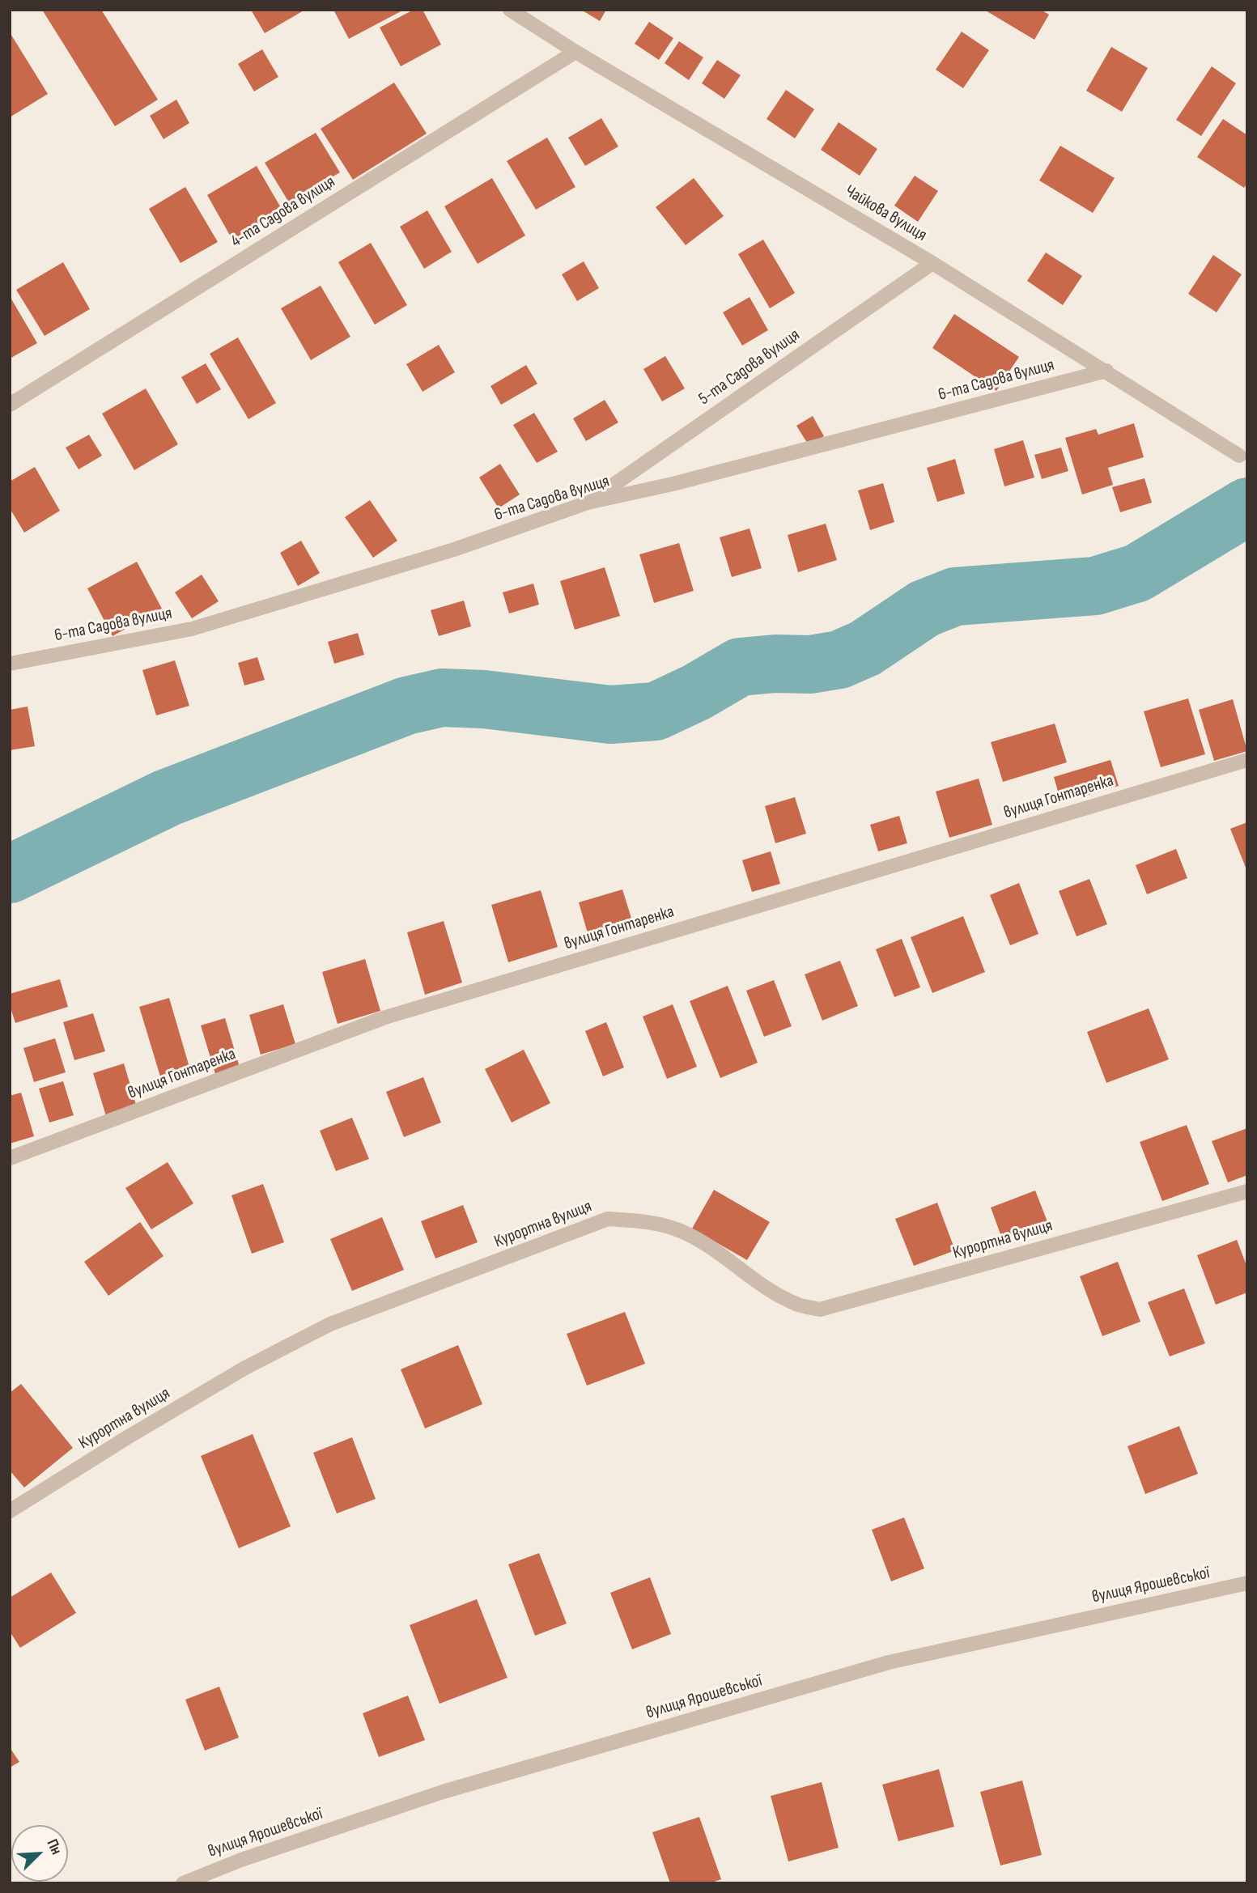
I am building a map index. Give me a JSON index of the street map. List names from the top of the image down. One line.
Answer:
{"streets":{"street":["4-та Садова вулиця","Чайкова вулиця","5-та Садова вулиця","6-та Садова вулиця","вулиця Гонтаренка","Курортна вулиця","вулиця Ярошевської"]},"crossings":[["4-та Садова вулиця","Чайкова вулиця"],["Чайкова вулиця","5-та Садова вулиця"],["Чайкова вулиця","6-та Садова вулиця"],["5-та Садова вулиця","6-та Садова вулиця"]],"north":"top right"}
